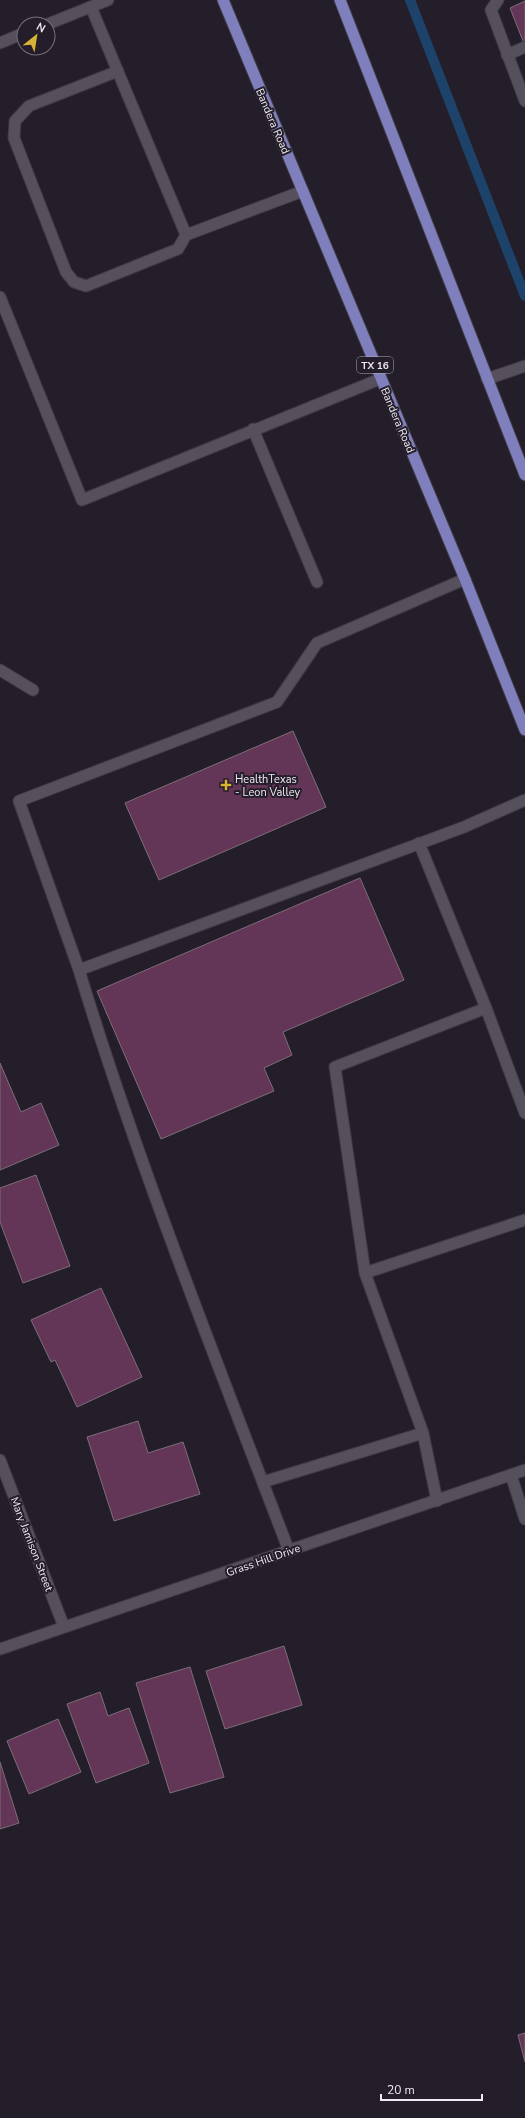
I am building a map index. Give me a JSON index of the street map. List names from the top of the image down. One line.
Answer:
{"streets":{"main road":["Bandera Road","TX 16"],"street":["Mary Jamison Street","Grass Hill Drive"]},"crossings":[["Mary Jamison Street","Grass Hill Drive"]],"places":{"health":["HealthTexas - Leon Valley"]},"scale_bar":"20 m","north":"top right"}
